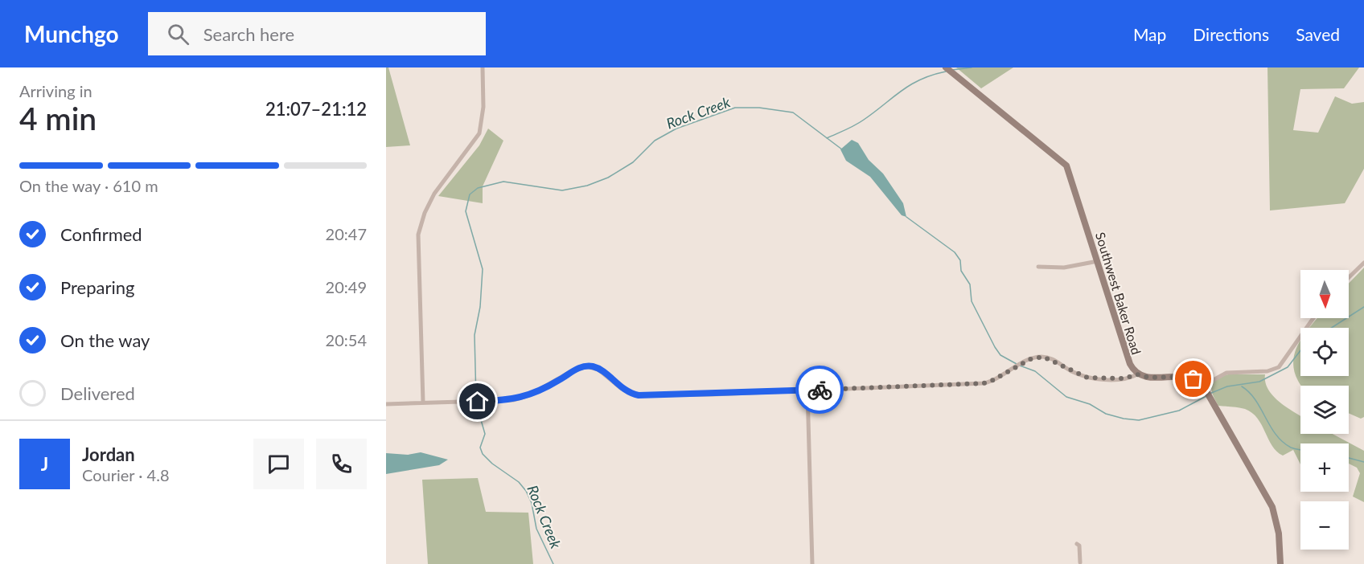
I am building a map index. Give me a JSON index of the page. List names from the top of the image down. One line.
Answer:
{"streets":{"main road":["Southwest Baker Road"]},"water":["Rock Creek"],"north":"bottom","page":{"header":"Munchgo","search":"Search here","nav":["Map","Directions","Saved"],"heading":["4 min","Arriving in","21:07–21:12"],"panel":["Jordan","Courier · 4.8"],"bar":"On the way · 610 m","list":[["Confirmed","20:47"],["Preparing","20:49"],["On the way","20:54"],"Delivered"],"map_buttons":["+","−"],"round":"J"}}
